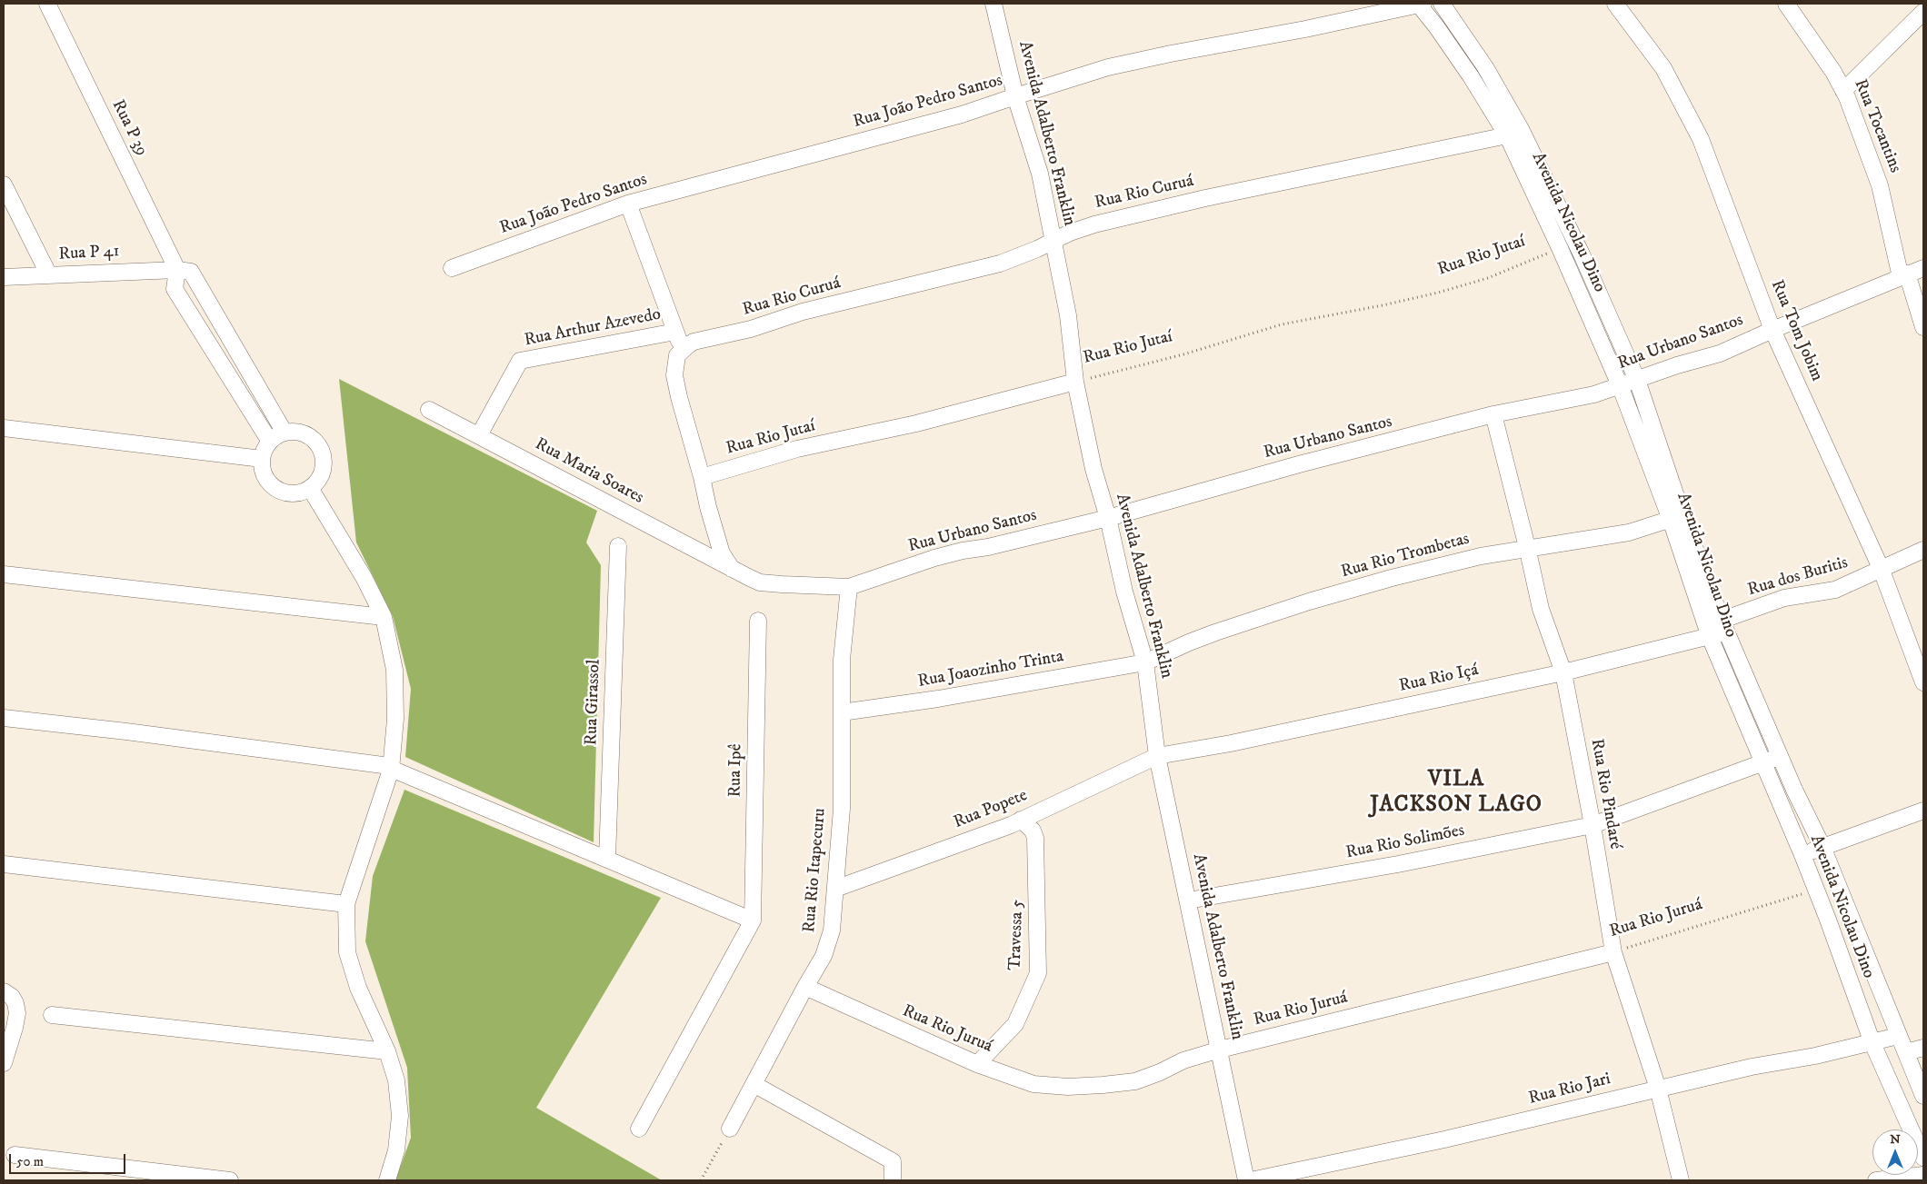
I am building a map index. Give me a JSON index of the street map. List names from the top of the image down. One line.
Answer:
{"streets":{"street":["Rua João Pedro Santos","Rua Tocantins","Rua P 39","Avenida Adalberto Franklin","Rua Rio Curuá","Avenida Nicolau Dino","Rua P 41","Rua Rio Jutaí","Rua Arthur Azevedo","Rua Tom Jobim","Rua Urbano Santos","Rua Maria Soares","Rua Rio Trombetas","Rua dos Buritis","Rua Joaozinho Trinta","Rua Rio Içá","Rua Girassol","Rua Ipê","Rua Rio Pindaré","Rua Popete","Rua Rio Solimões","Rua Rio Itapecuru","Rua Rio Juruá","Travessa 5","Rua Rio Jari"]},"crossings":[["Rua João Pedro Santos","Avenida Adalberto Franklin"],["Rua João Pedro Santos","Avenida Nicolau Dino"],["Rua Tocantins","Rua Urbano Santos"],["Rua P 39","Rua P 41"],["Avenida Adalberto Franklin","Rua Rio Curuá"],["Avenida Adalberto Franklin","Rua Rio Jutaí"],["Avenida Adalberto Franklin","Rua Urbano Santos"],["Avenida Adalberto Franklin","Rua Rio Trombetas"],["Avenida Adalberto Franklin","Rua Joaozinho Trinta"],["Avenida Adalberto Franklin","Rua Rio Içá"],["Avenida Adalberto Franklin","Rua Popete"],["Avenida Adalberto Franklin","Rua Rio Solimões"],["Avenida Adalberto Franklin","Rua Rio Juruá"],["Rua Rio Curuá","Avenida Nicolau Dino"],["Avenida Nicolau Dino","Rua Rio Jutaí"],["Avenida Nicolau Dino","Rua Urbano Santos"],["Avenida Nicolau Dino","Rua Rio Trombetas"],["Avenida Nicolau Dino","Rua dos Buritis"],["Avenida Nicolau Dino","Rua Rio Içá"],["Avenida Nicolau Dino","Rua Rio Solimões"],["Avenida Nicolau Dino","Rua Rio Juruá"],["Avenida Nicolau Dino","Rua Rio Jari"],["Rua Arthur Azevedo","Rua Maria Soares"],["Rua Tom Jobim","Rua Urbano Santos"],["Rua Tom Jobim","Rua dos Buritis"],["Rua Urbano Santos","Rua Maria Soares"],["Rua Urbano Santos","Rua Rio Pindaré"],["Rua Urbano Santos","Rua Rio Itapecuru"],["Rua Rio Trombetas","Rua Joaozinho Trinta"],["Rua Rio Trombetas","Rua Rio Pindaré"],["Rua dos Buritis","Rua Rio Içá"],["Rua Joaozinho Trinta","Rua Rio Itapecuru"],["Rua Rio Içá","Rua Rio Pindaré"],["Rua Rio Içá","Rua Popete"],["Rua Rio Pindaré","Rua Rio Solimões"],["Rua Rio Pindaré","Rua Rio Juruá"],["Rua Rio Pindaré","Rua Rio Jari"],["Rua Popete","Rua Rio Itapecuru"],["Rua Popete","Travessa 5"],["Rua Rio Itapecuru","Rua Rio Juruá"],["Rua Rio Juruá","Travessa 5"]],"districts":["VILA JACKSON LAGO"],"scale_bar":"50 m","north":"top"}
